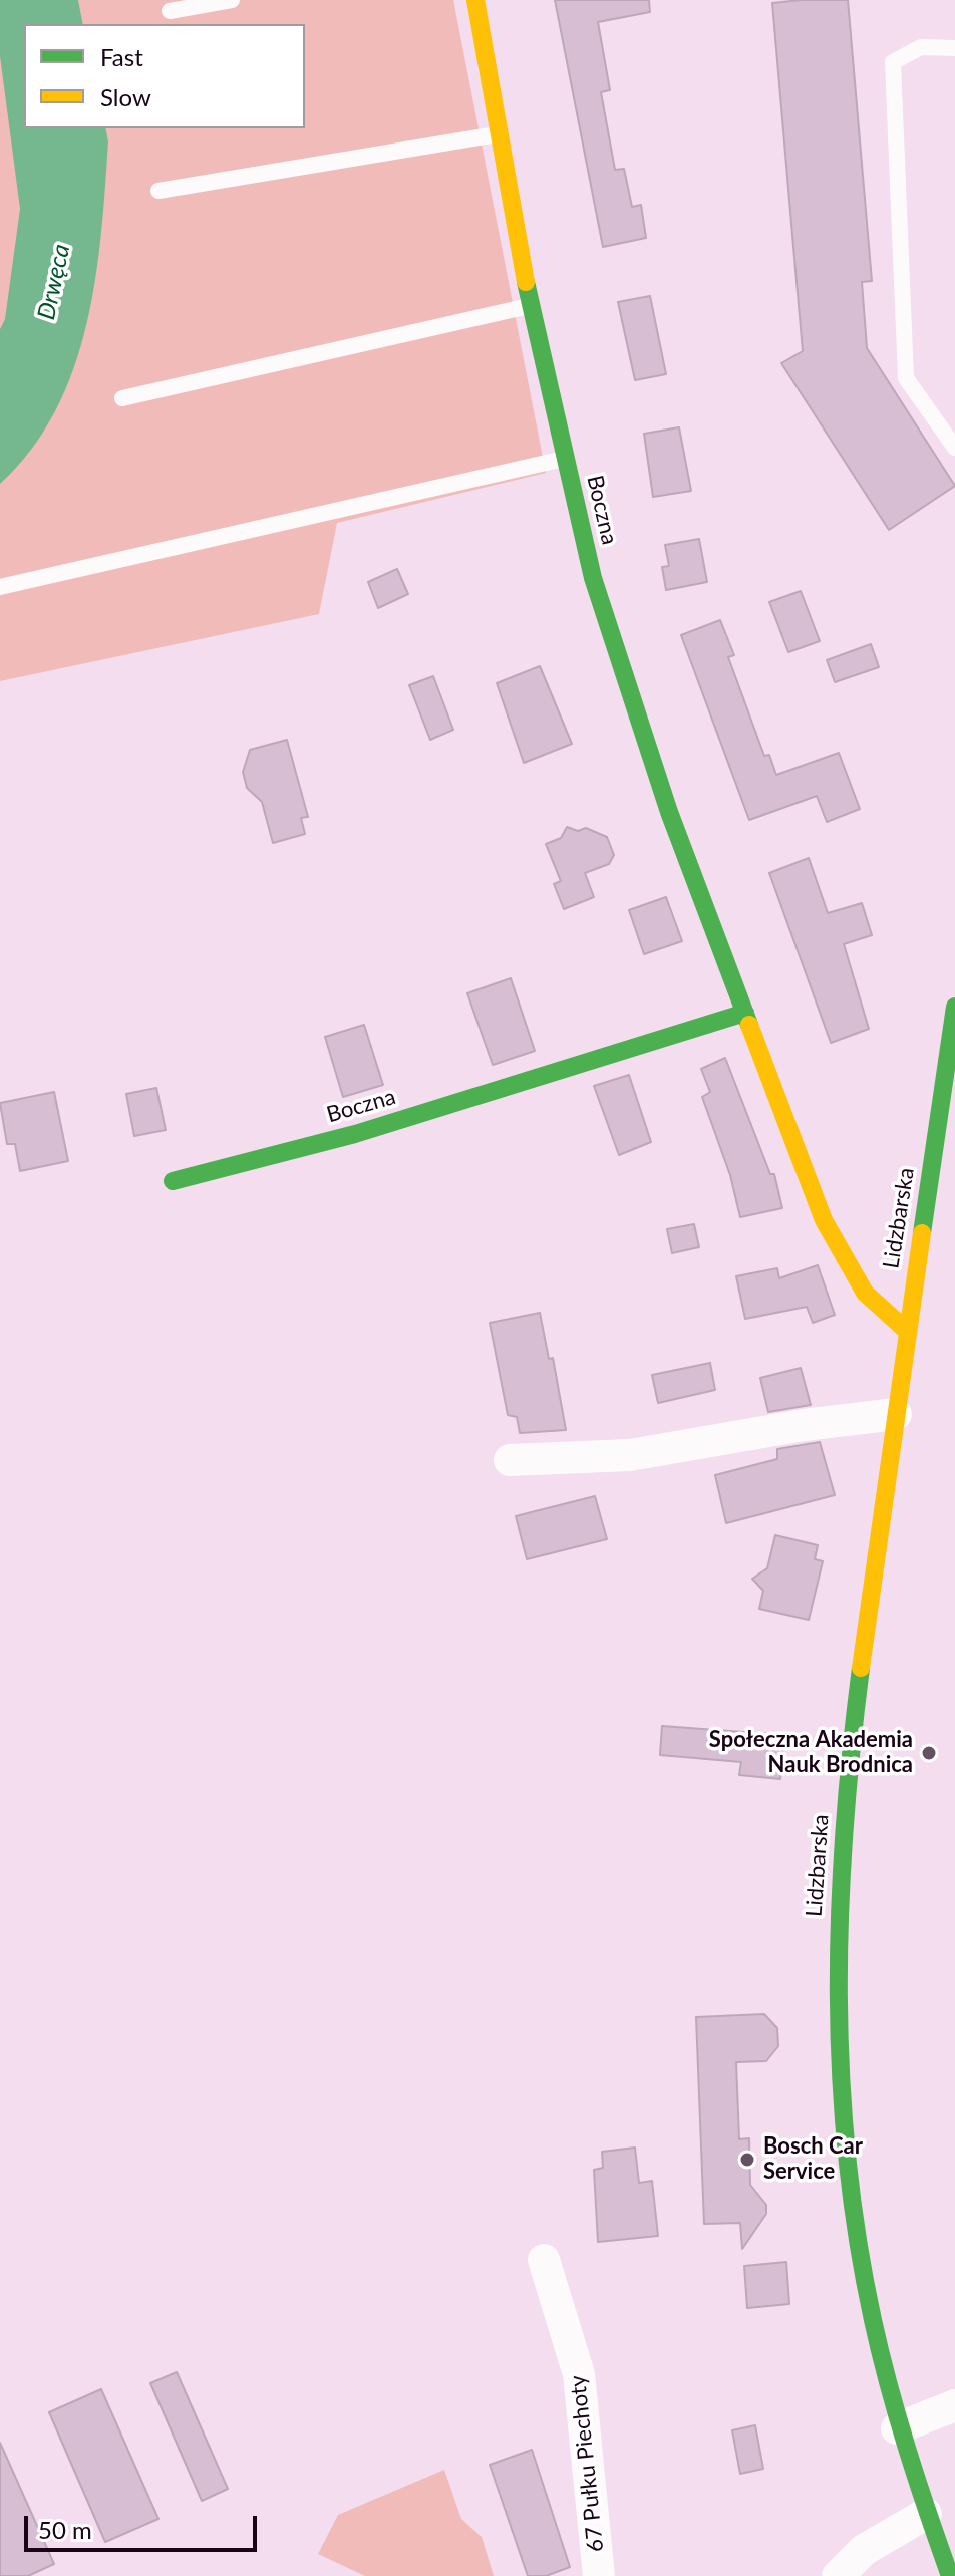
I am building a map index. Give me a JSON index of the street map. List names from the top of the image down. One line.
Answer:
{"streets":{"street":["Boczna","Lidzbarska","67 Pułku Piechoty"]},"crossings":[["Boczna","Lidzbarska"]],"water":["Drwęca"],"places":["Społeczna Akademia Nauk Brodnica","Bosch Car Service"],"legend":["Fast","Slow"],"scale_bar":"50 m"}
